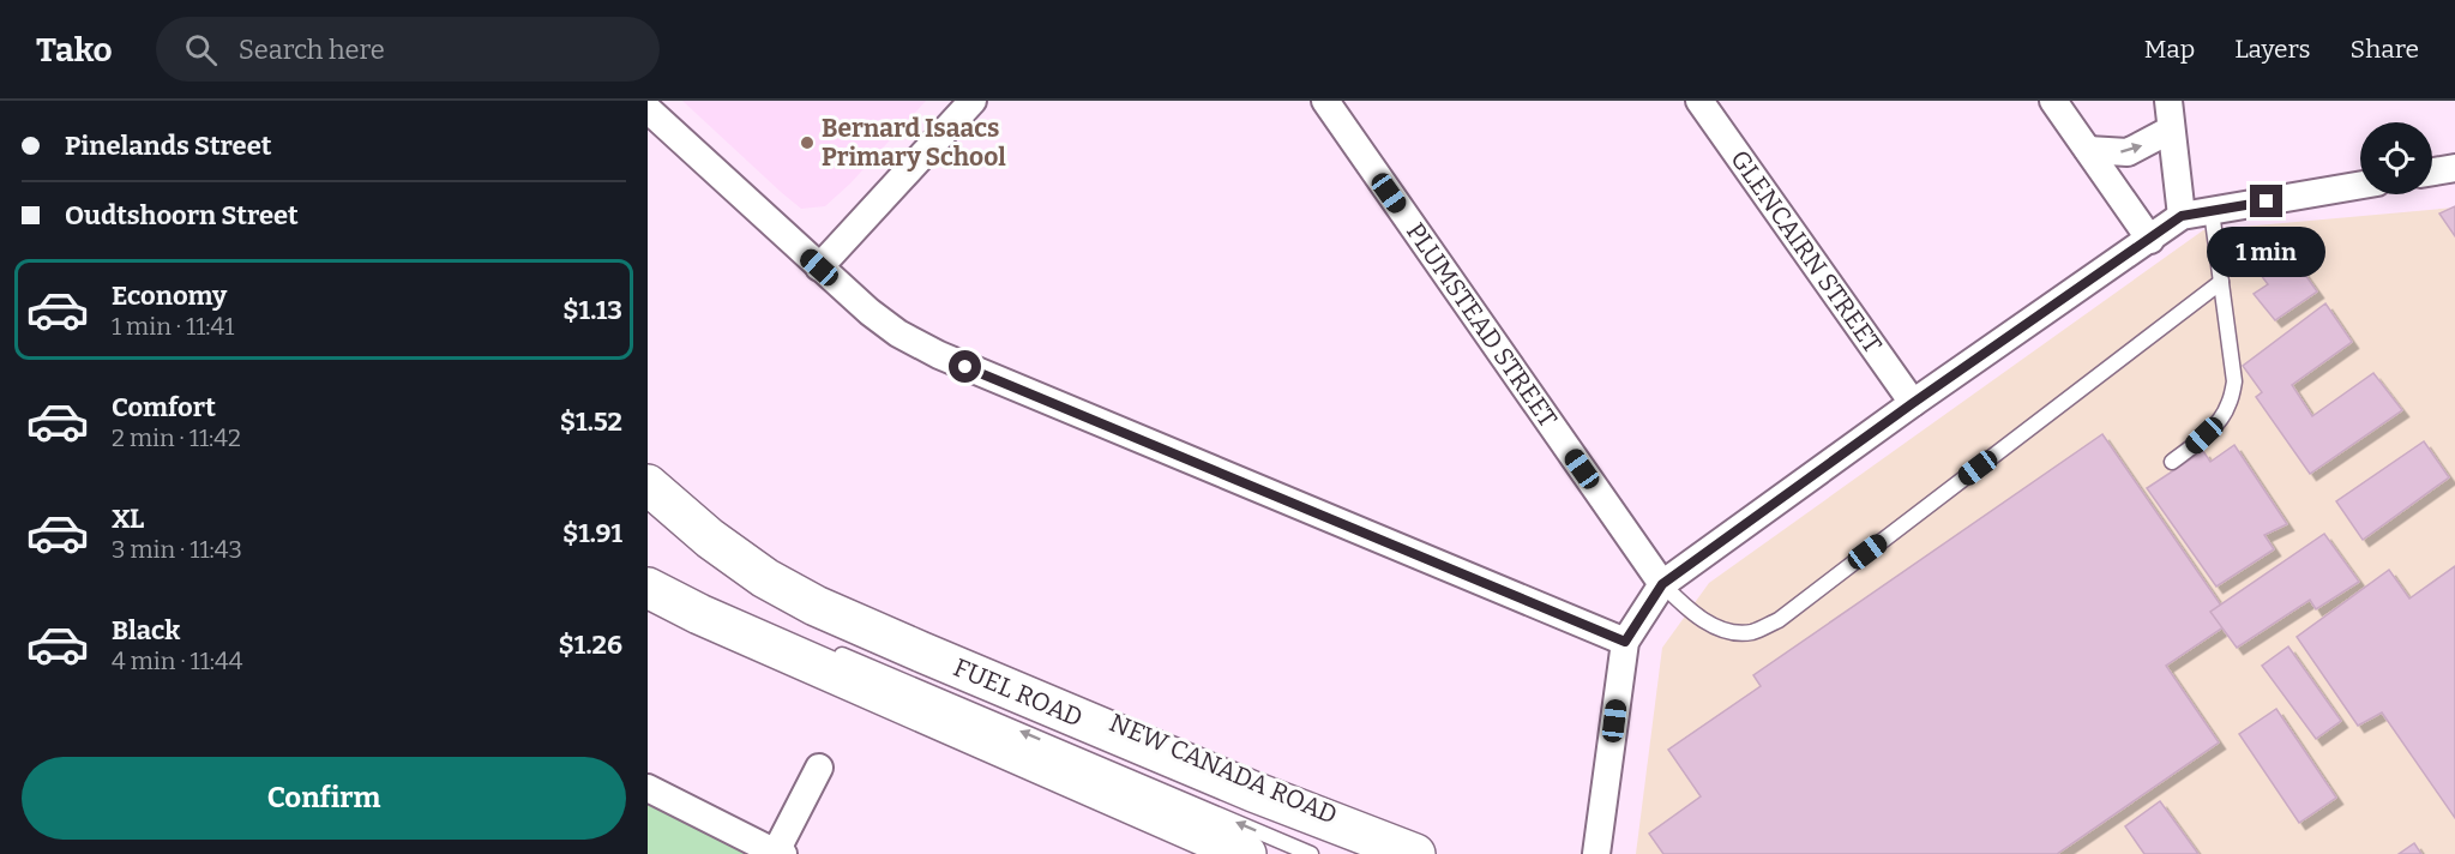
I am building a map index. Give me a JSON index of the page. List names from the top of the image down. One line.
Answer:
{"streets":{"main road":["FUEL ROAD"],"street":["GLENCAIRN STREET","PLUMSTEAD STREET"],"lane":["NEW CANADA ROAD"]},"places":["Bernard Isaacs Primary School"],"page":{"header":"Tako","search":"Search here","nav":["Map","Layers","Share"],"banner":["Pinelands Street","Oudtshoorn Street"],"bubble":"1 min","list":[{"name":"Economy","note":"1 min · 11:41","value":"$1.13"},{"name":"Comfort","note":"2 min · 11:42","value":"$1.52"},{"name":"XL","note":"3 min · 11:43","value":"$1.91"},{"name":"Black","note":"4 min · 11:44","value":"$1.26"}],"buttons":"Confirm"}}
